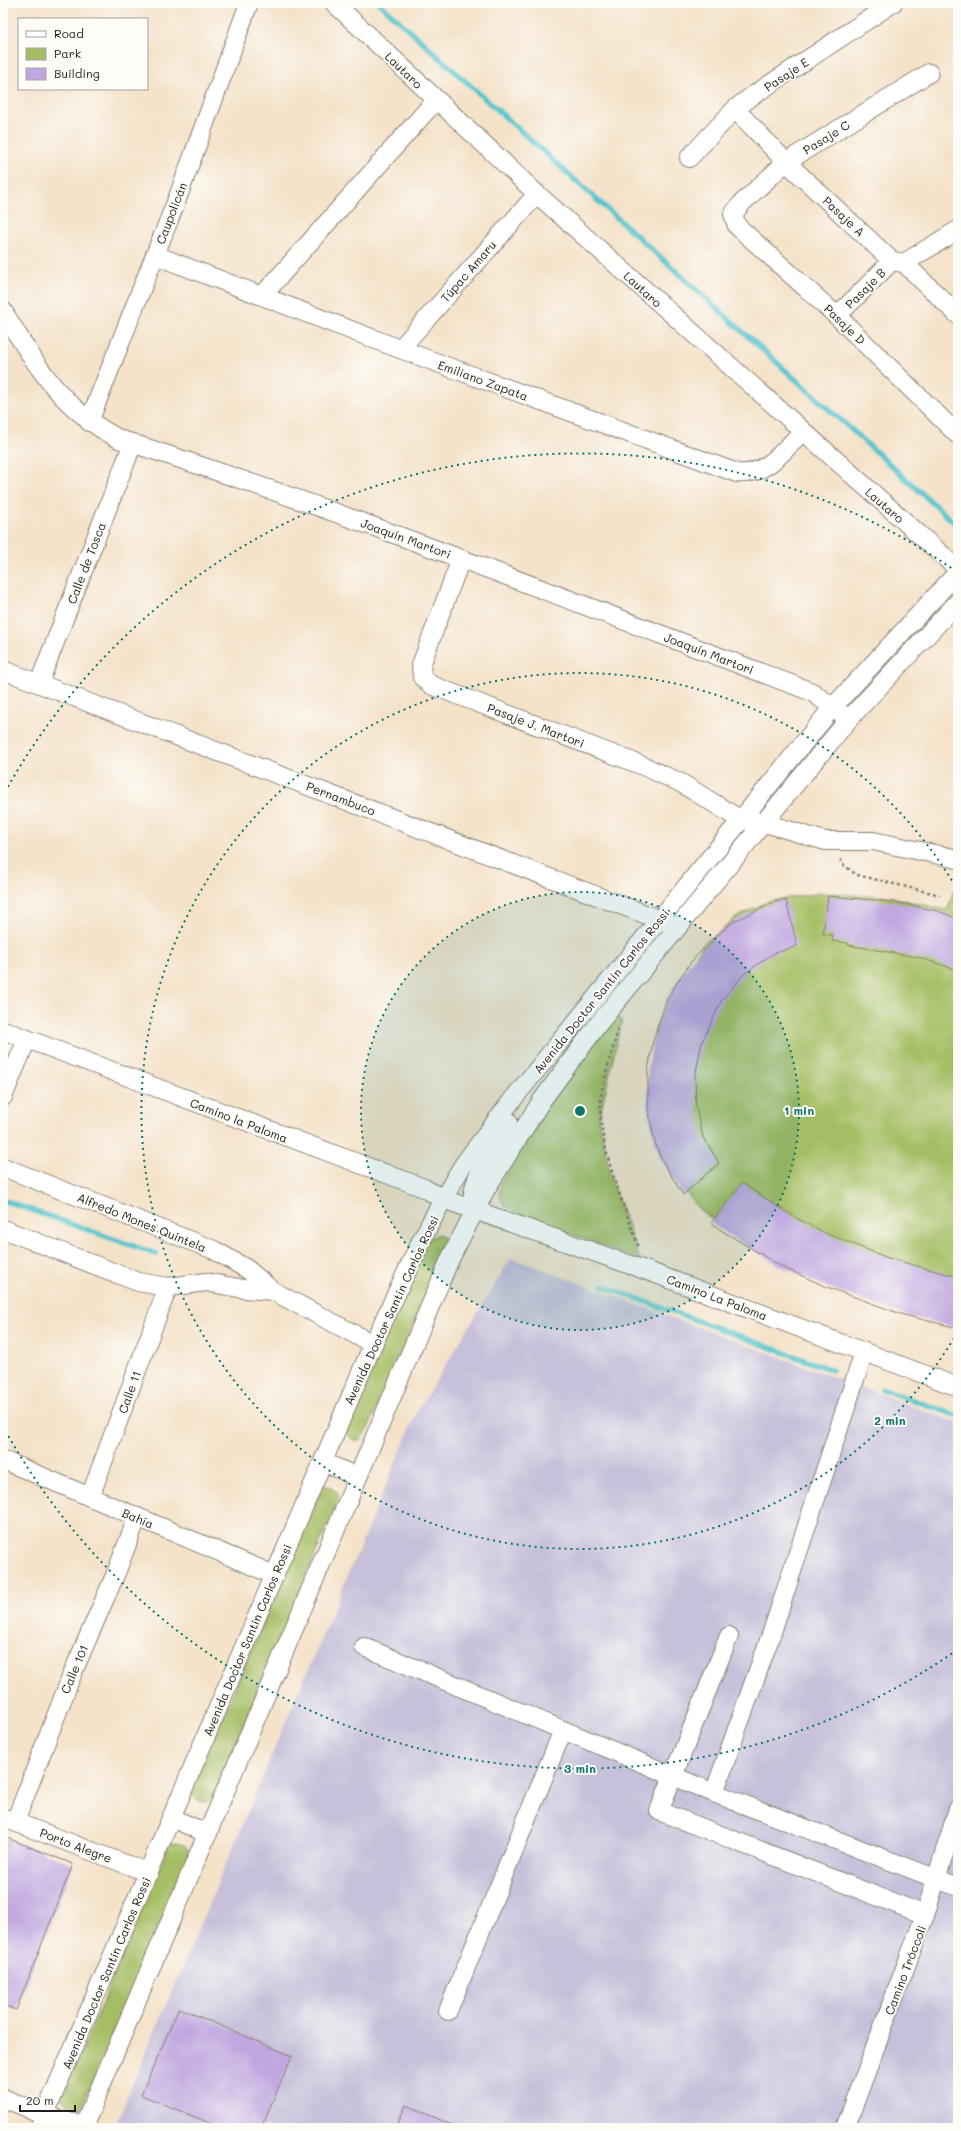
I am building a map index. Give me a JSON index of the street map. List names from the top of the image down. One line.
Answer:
{"streets":{"street":["Lautaro","Pasaje E","Pasaje C","Caupolicán","Pasaje A","Túpac Amaru","Pasaje B","Pasaje D","Emiliano Zapata","Joaquín Martori","Calle de Tosca","Pasaje J. Martori","Pernambuco","Avenida Doctor Santín Carlos Rossi","Camino la Paloma","Alfredo Mones Quintela","Camino La Paloma","Calle 11","Bahía","Calle 101","Porto Alegre","Camino Tróccoli"]},"crossings":[["Lautaro","Túpac Amaru"],["Lautaro","Emiliano Zapata"],["Lautaro","Avenida Doctor Santín Carlos Rossi"],["Pasaje E","Pasaje A"],["Pasaje C","Pasaje A"],["Pasaje C","Pasaje D"],["Caupolicán","Emiliano Zapata"],["Caupolicán","Joaquín Martori"],["Pasaje A","Pasaje B"],["Túpac Amaru","Emiliano Zapata"],["Pasaje B","Pasaje D"],["Joaquín Martori","Calle de Tosca"],["Joaquín Martori","Pasaje J. Martori"],["Joaquín Martori","Avenida Doctor Santín Carlos Rossi"],["Calle de Tosca","Pernambuco"],["Pasaje J. Martori","Avenida Doctor Santín Carlos Rossi"],["Pernambuco","Avenida Doctor Santín Carlos Rossi"],["Avenida Doctor Santín Carlos Rossi","Camino la Paloma"],["Avenida Doctor Santín Carlos Rossi","Alfredo Mones Quintela"],["Avenida Doctor Santín Carlos Rossi","Camino La Paloma"],["Avenida Doctor Santín Carlos Rossi","Bahía"],["Avenida Doctor Santín Carlos Rossi","Porto Alegre"],["Camino la Paloma","Camino La Paloma"],["Alfredo Mones Quintela","Calle 11"],["Calle 11","Bahía"],["Bahía","Calle 101"],["Calle 101","Porto Alegre"]],"legend":["Road","Park","Building"],"scale_bar":"20 m","rings":["1 min","2 min","3 min"]}
